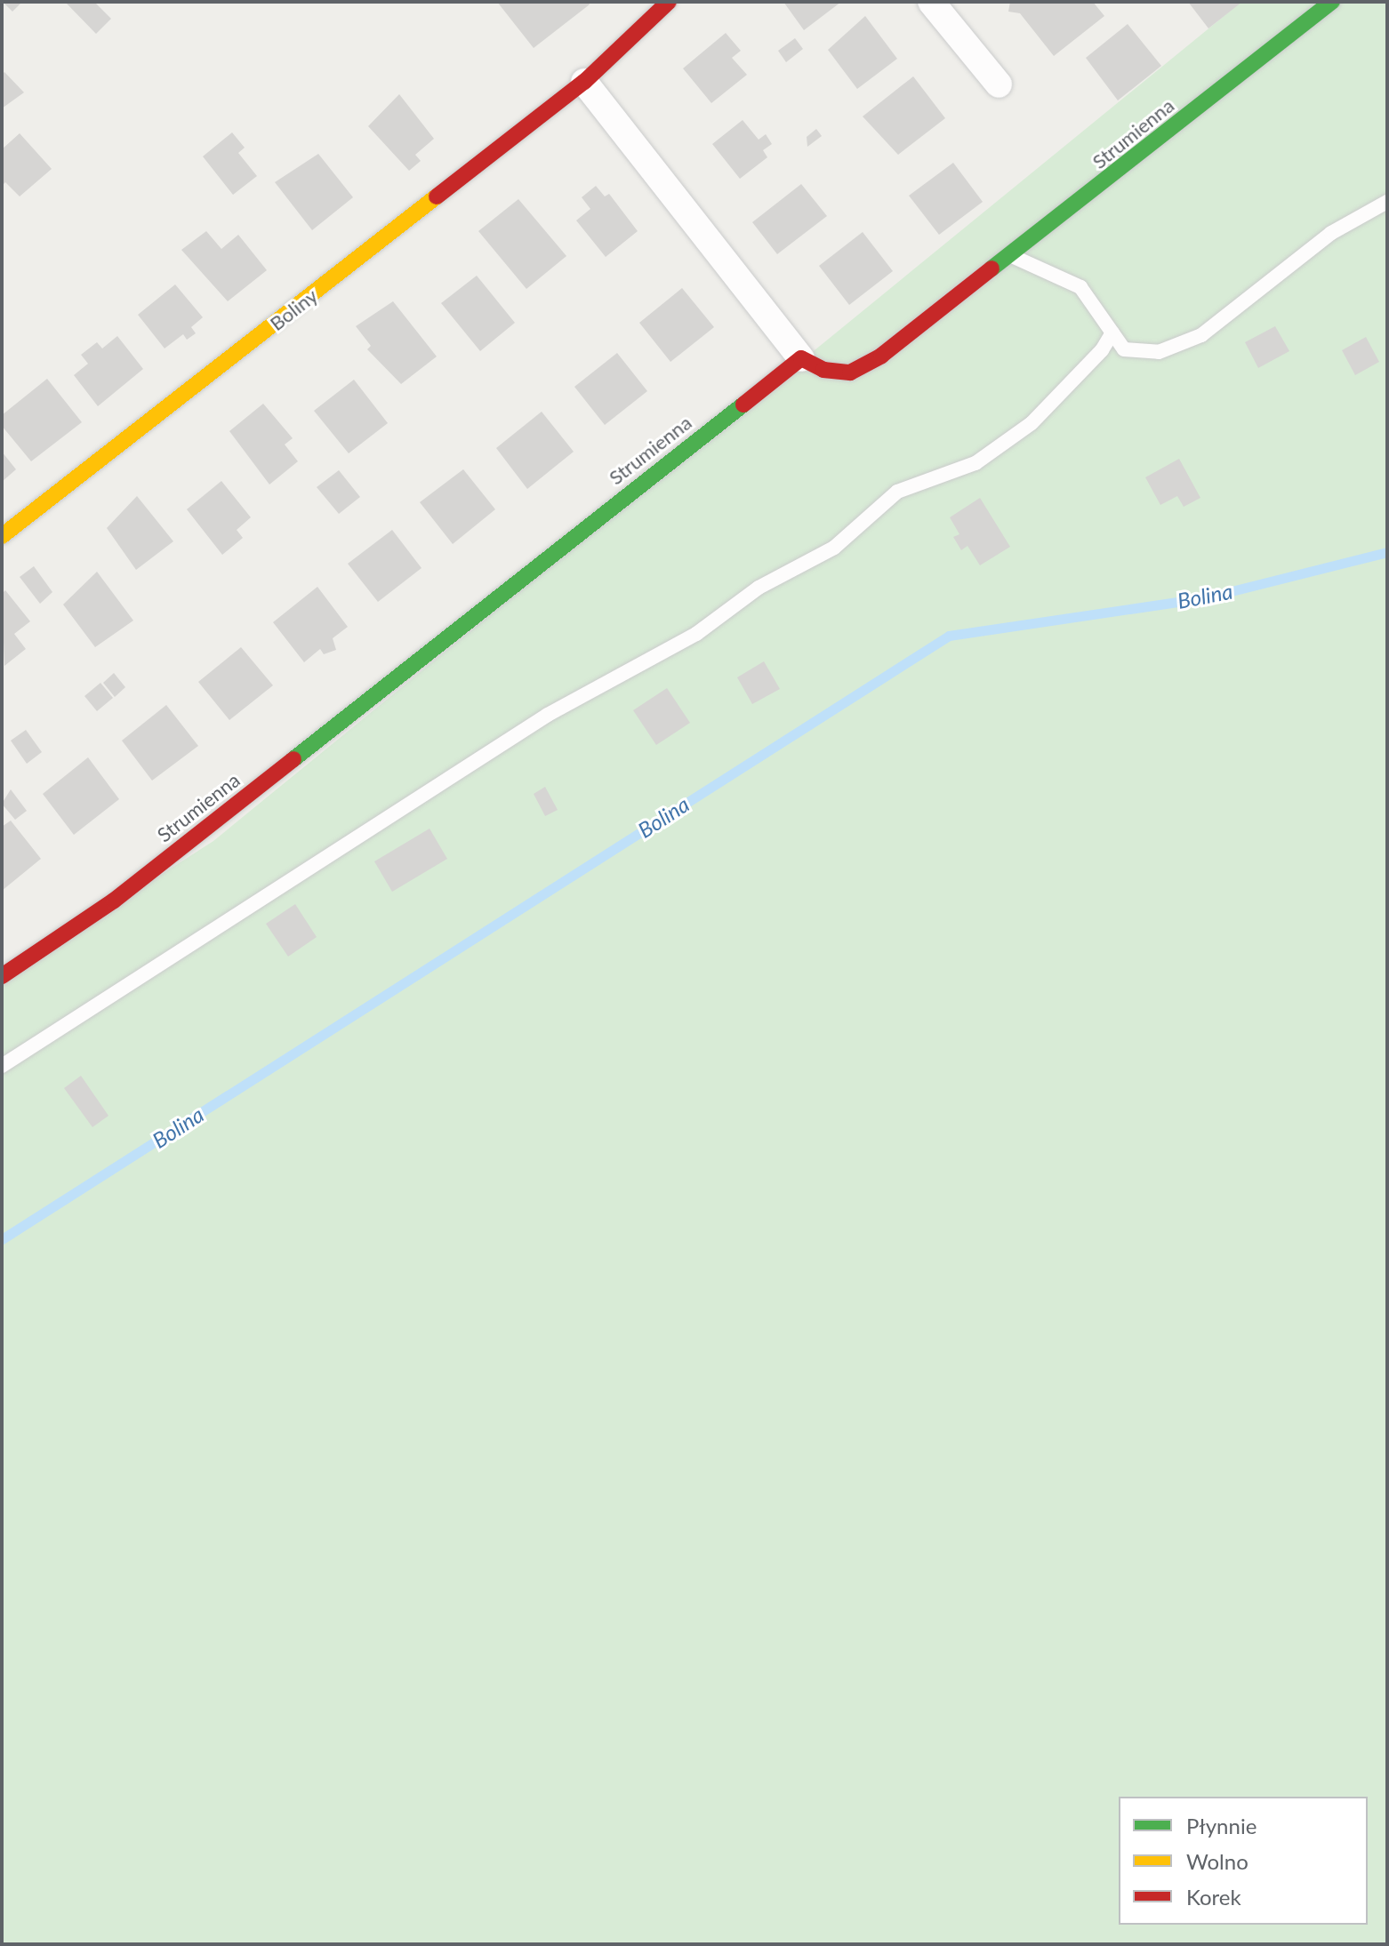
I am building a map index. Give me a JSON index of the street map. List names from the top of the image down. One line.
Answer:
{"streets":{"street":["Strumienna","Boliny"]},"water":["Bolina"],"legend":["Płynnie","Wolno","Korek"]}
